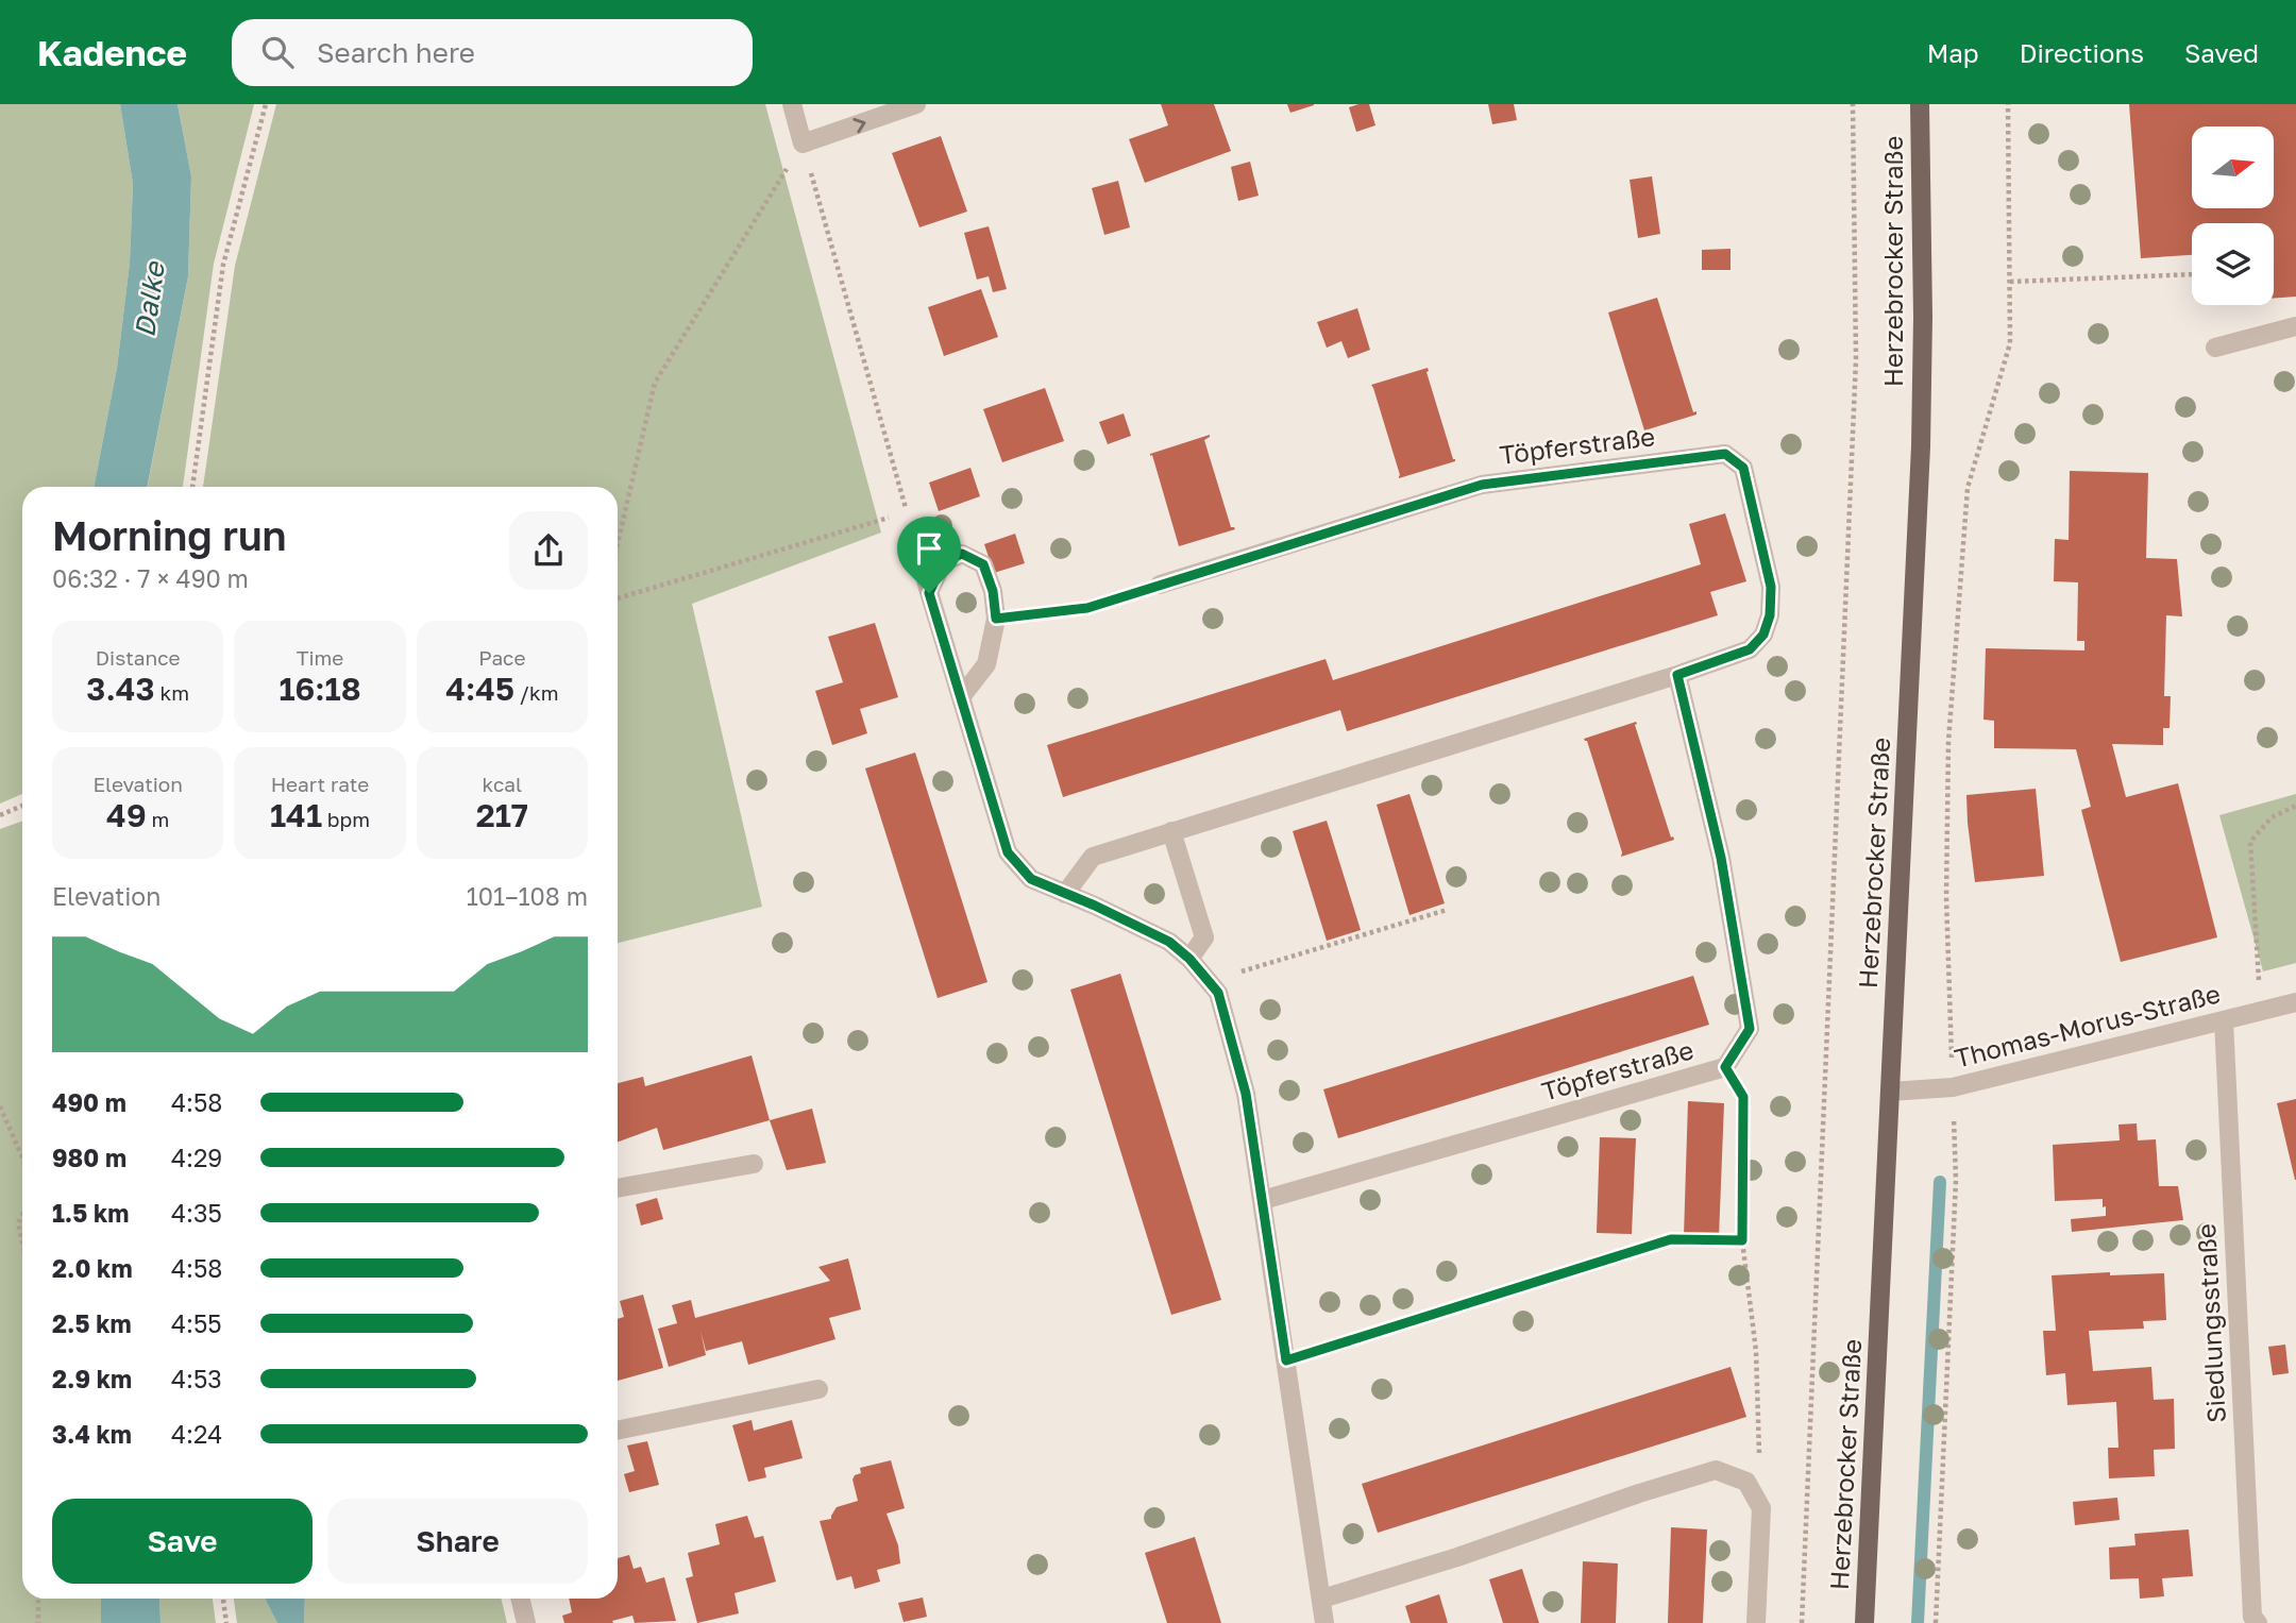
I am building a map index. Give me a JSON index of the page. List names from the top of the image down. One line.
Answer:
{"streets":{"main road":["Herzebrocker Straße"],"street":["Töpferstraße","Thomas-Morus-Straße","Siedlungsstraße"]},"crossings":[["Herzebrocker Straße","Thomas-Morus-Straße"],["Thomas-Morus-Straße","Siedlungsstraße"]],"water":["Dalke"],"north":"right","page":{"header":"Kadence","search":"Search here","nav":["Map","Directions","Saved"],"heading":["Morning run","06:32 · 7 × 490 m"],"stats":[["Distance","3.43 km"],["Time","16:18"],["Pace","4:45 /km"],["Elevation","49 m"],["Heart rate","141 bpm"],["kcal","217"]],"chart":["Elevation","101–108 m"],"list":[{"name":"490 m","note":"4:58"},{"name":"980 m","note":"4:29"},{"name":"1.5 km","note":"4:35"},{"name":"2.0 km","note":"4:58"},{"name":"2.5 km","note":"4:55"},{"name":"2.9 km","note":"4:53"},{"name":"3.4 km","note":"4:24"}],"buttons":["Save","Share"]}}
